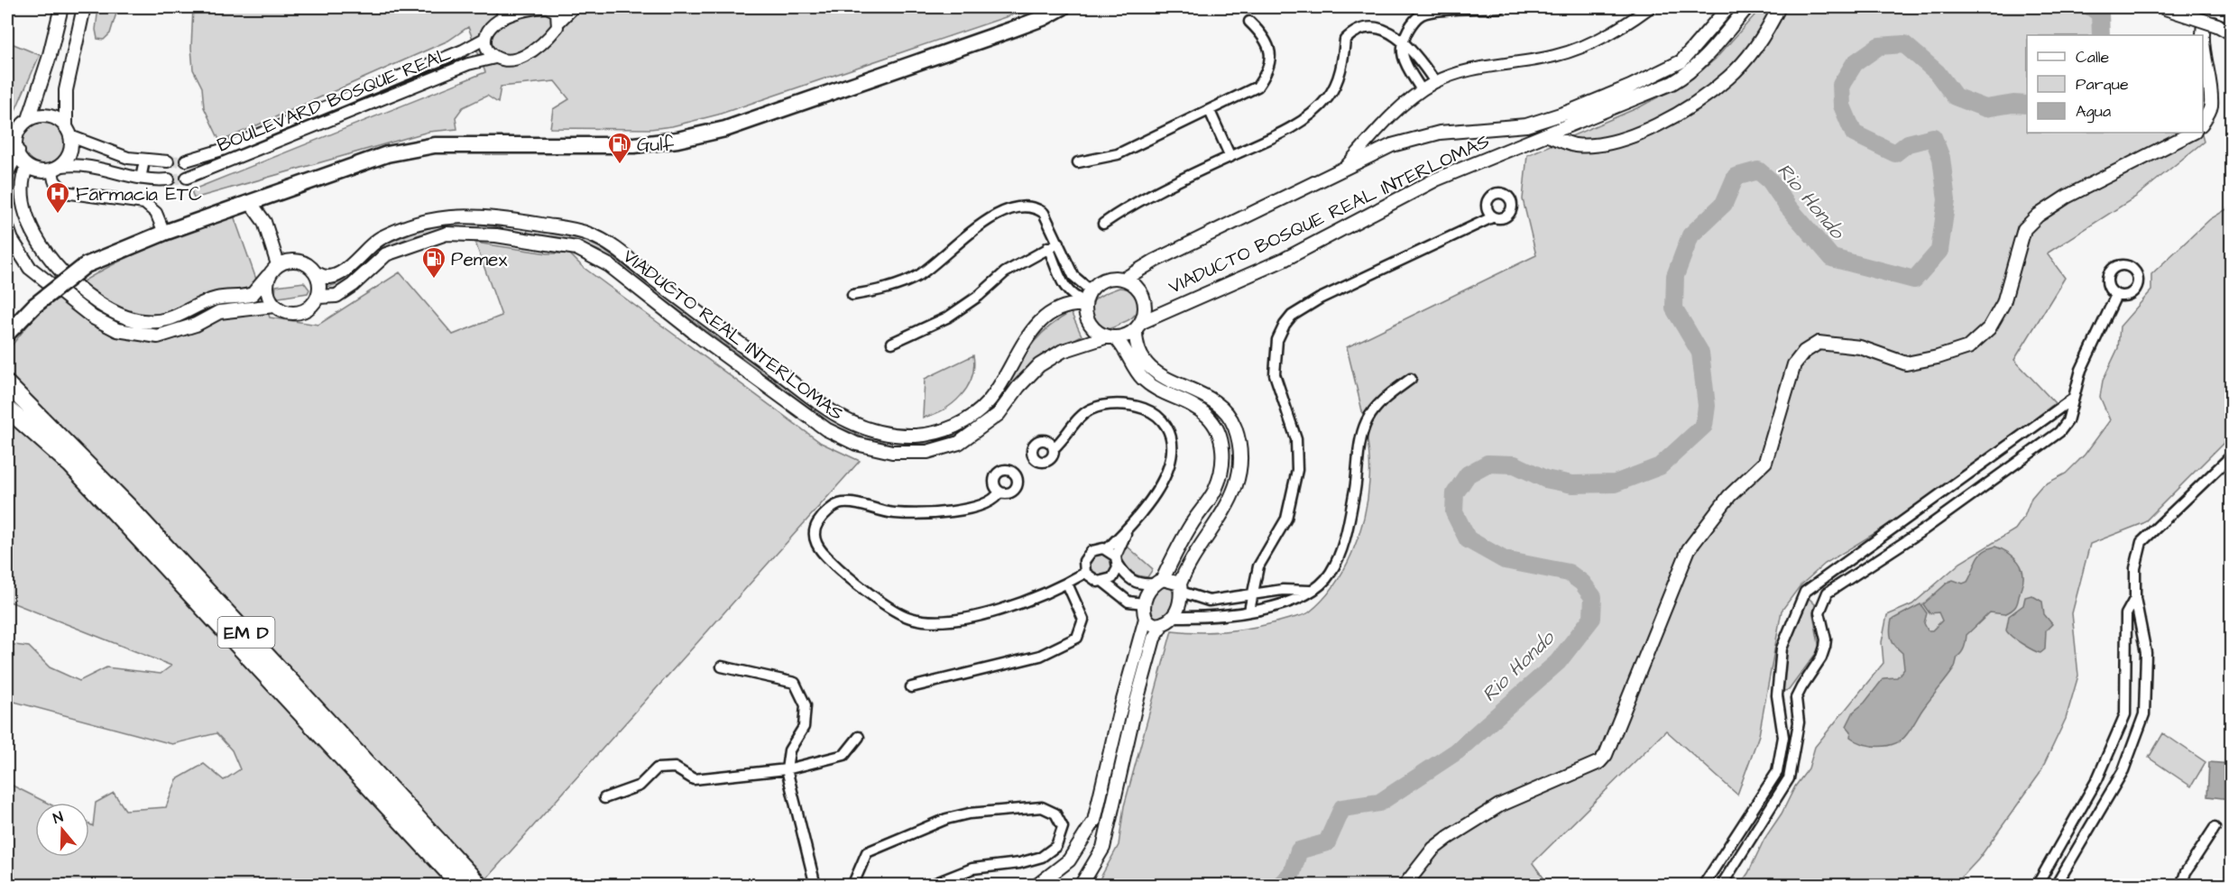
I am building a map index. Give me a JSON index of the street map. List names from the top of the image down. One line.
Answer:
{"streets":{"highway":["EM D"],"main road":["VIADUCTO BOSQUE REAL INTERLOMAS","VIADUCTO REAL INTERLOMAS"],"street":["BOULEVARD BOSQUE REAL"]},"crossings":[["VIADUCTO BOSQUE REAL INTERLOMAS","VIADUCTO REAL INTERLOMAS"]],"water":["Rio Hondo"],"places":{"fuel station":["Gulf","Pemex"],"hospital":["Farmacia ETC"]},"legend":["Calle","Parque","Agua"],"north":"top"}
